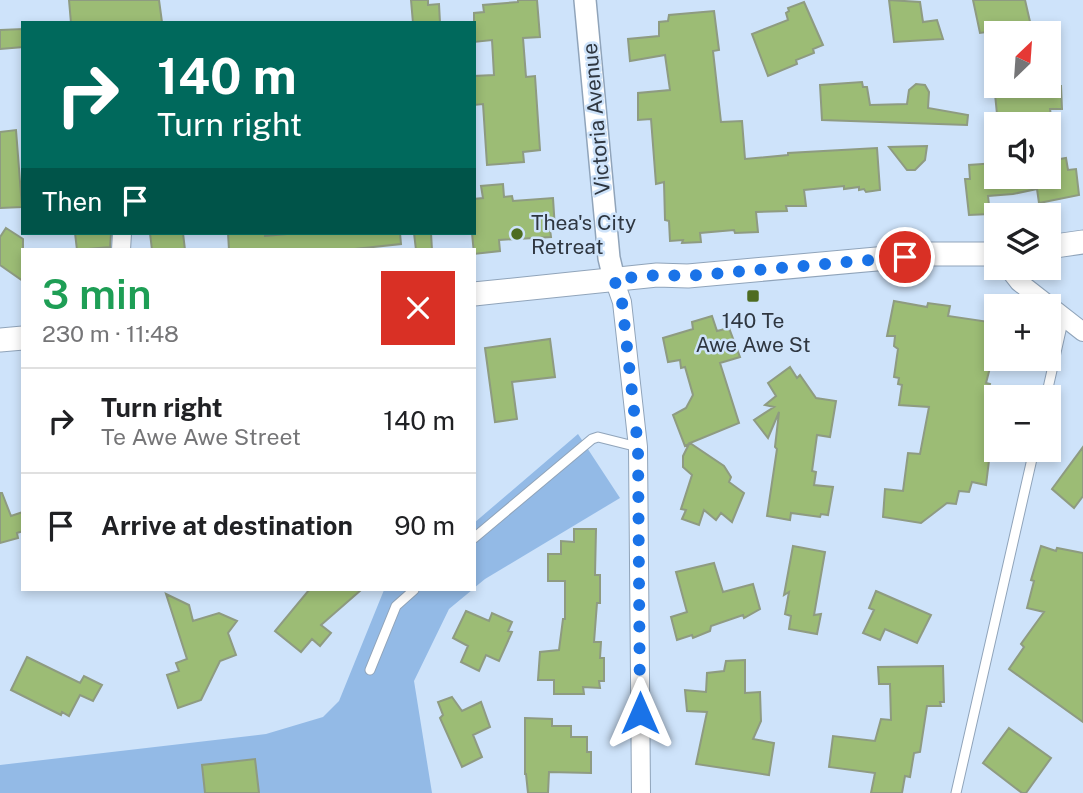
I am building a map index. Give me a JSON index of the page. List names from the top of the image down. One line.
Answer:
{"streets":{"street":["Victoria Avenue"]},"places":{"other":["Thea's City Retreat"],"transit":["140 Te Awe Awe St"]},"north":"top right","page":{"map_buttons":["+","−"],"turn":["140 m","Turn right"],"then":"Then","heading":["3 min","230 m · 11:48"],"list":[{"name":"Turn right","note":"Te Awe Awe Street","value":"140 m"},{"name":"Arrive at destination","value":"90 m"}]}}
